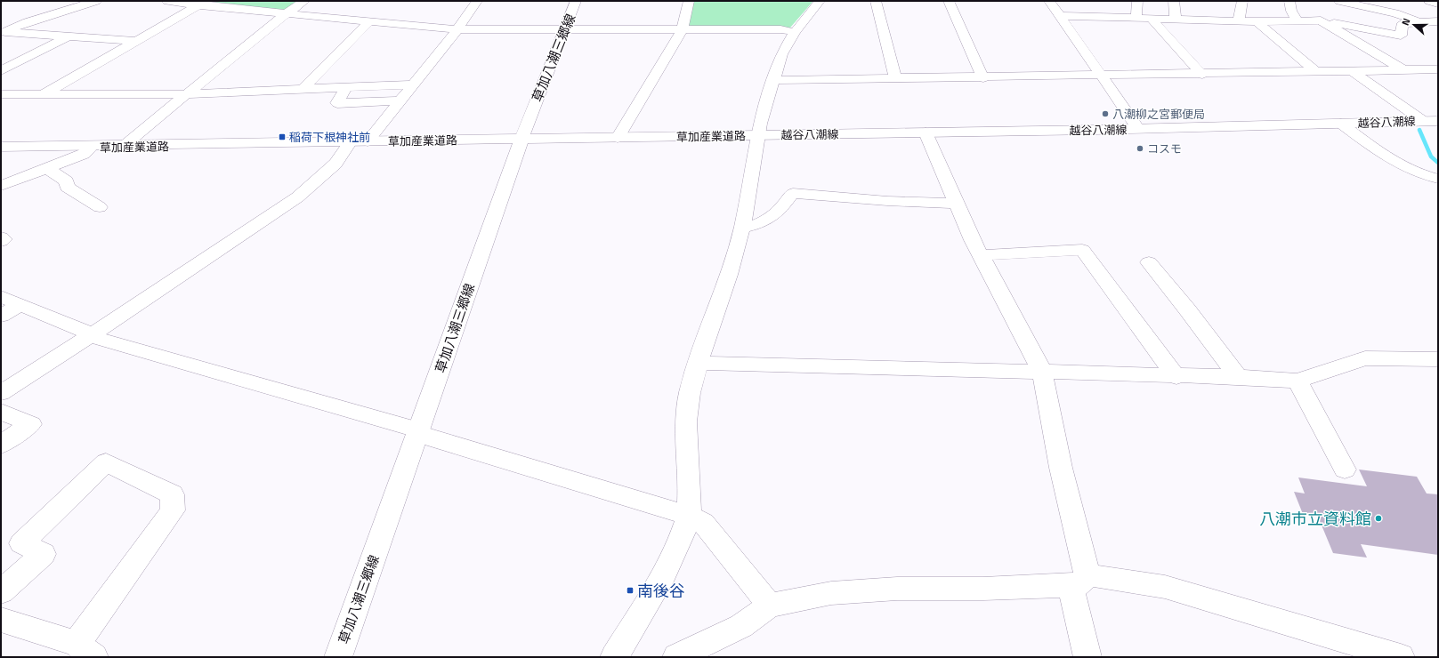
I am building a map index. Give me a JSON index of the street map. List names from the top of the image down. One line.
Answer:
{"streets":{"street":["草加八潮三郷線","越谷八潮線","草加産業道路"]},"crossings":[["草加八潮三郷線","草加産業道路"],["越谷八潮線","草加産業道路"]],"places":{"other":["八潮柳之宮郵便局","コスモ","八潮市立資料館"],"transit":["稲荷下根神社前","南後谷"]},"north":"left"}
